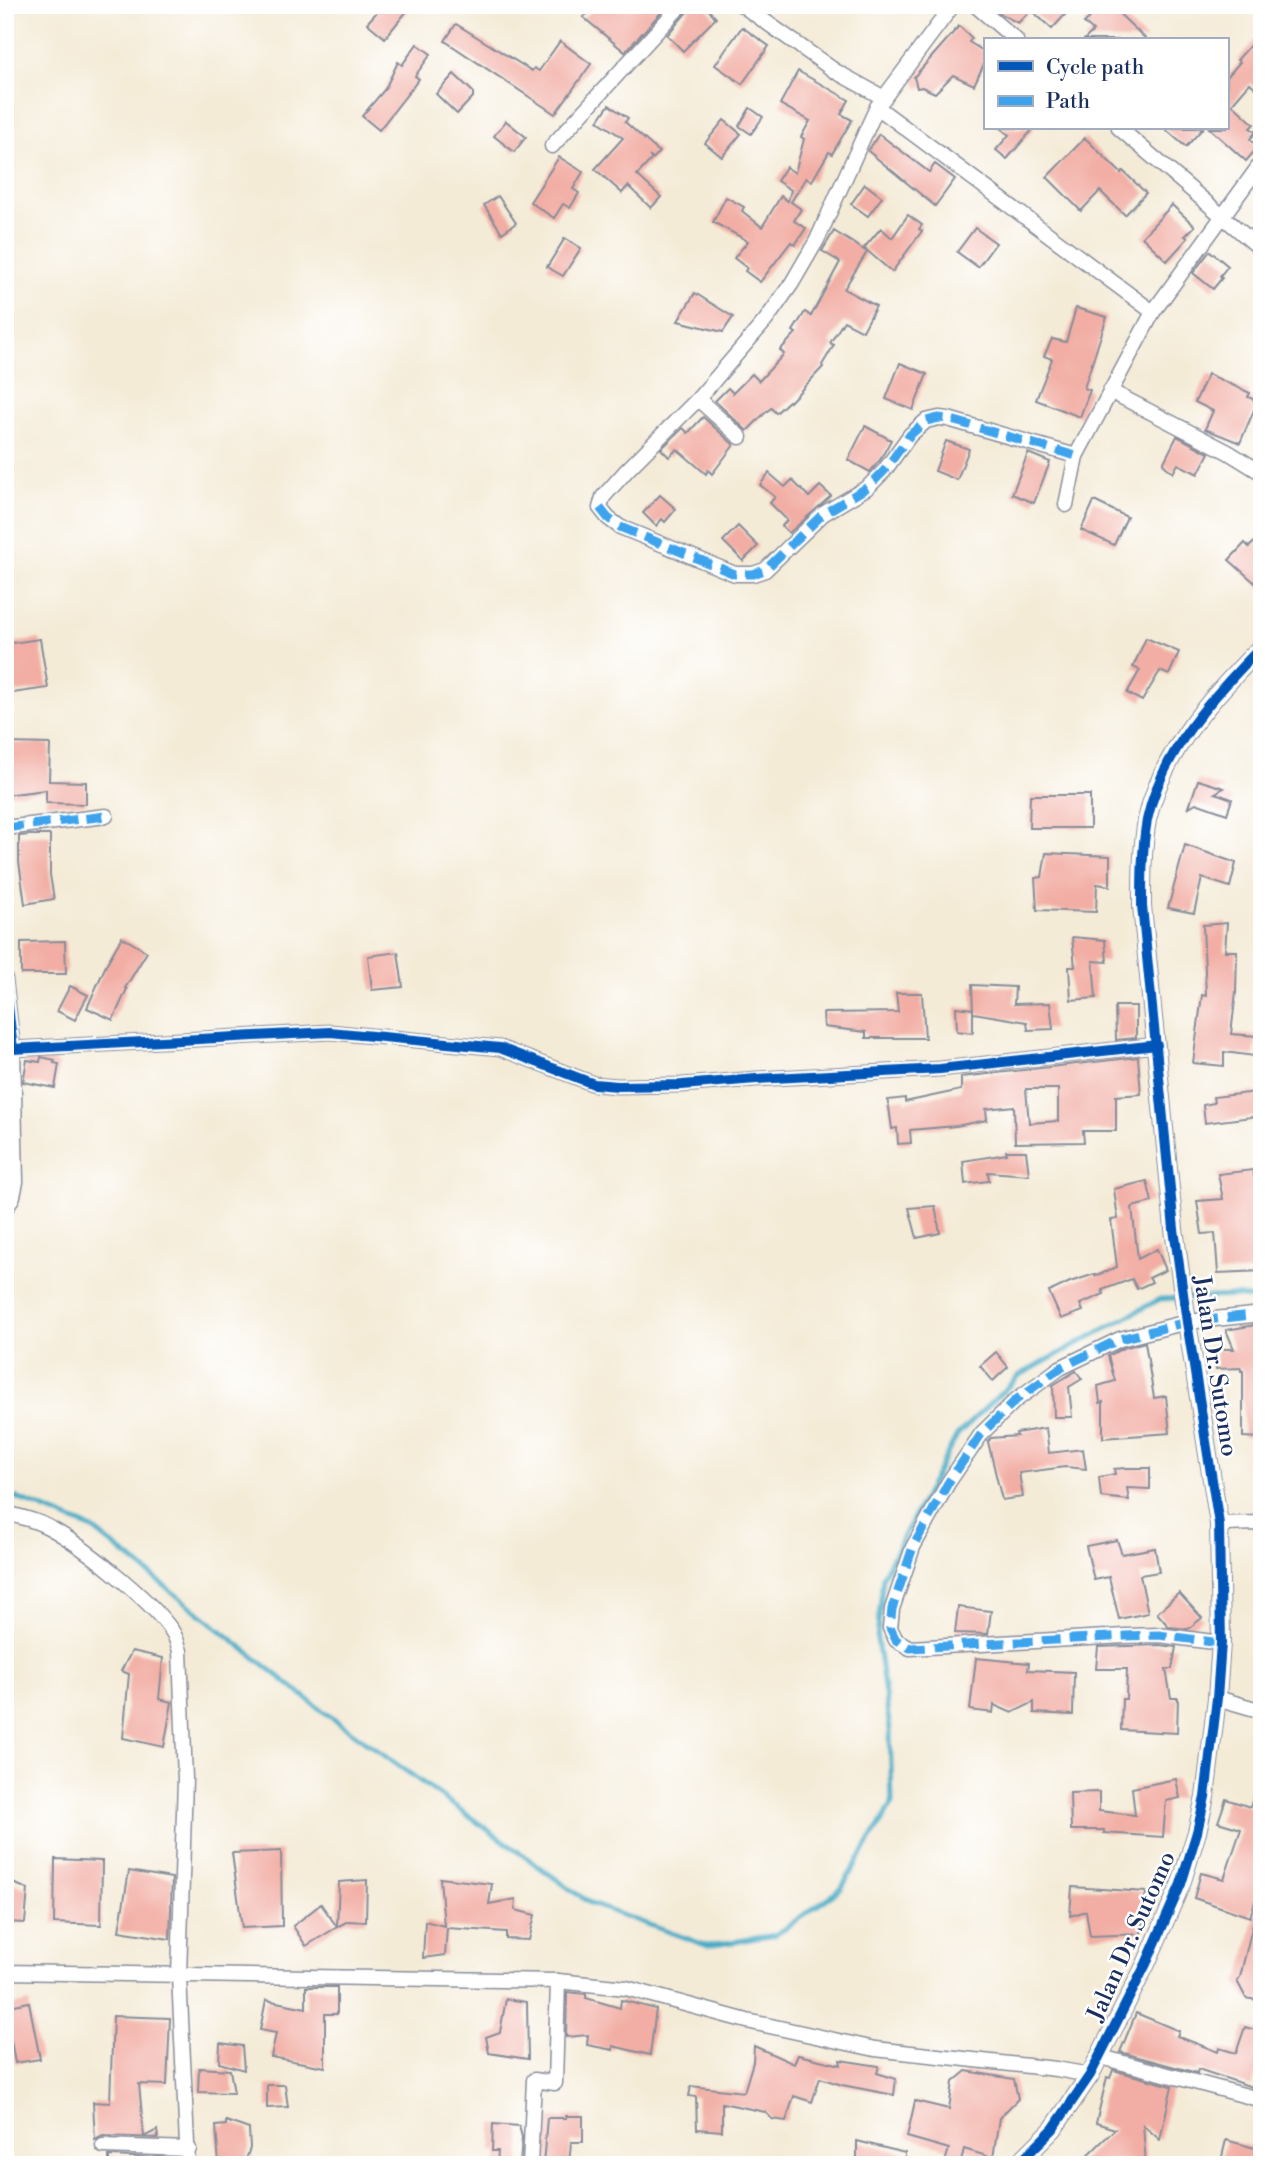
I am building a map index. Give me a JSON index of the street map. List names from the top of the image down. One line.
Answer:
{"streets":{"street":["Jalan Dr. Sutomo"]},"legend":["Cycle path","Path"]}
